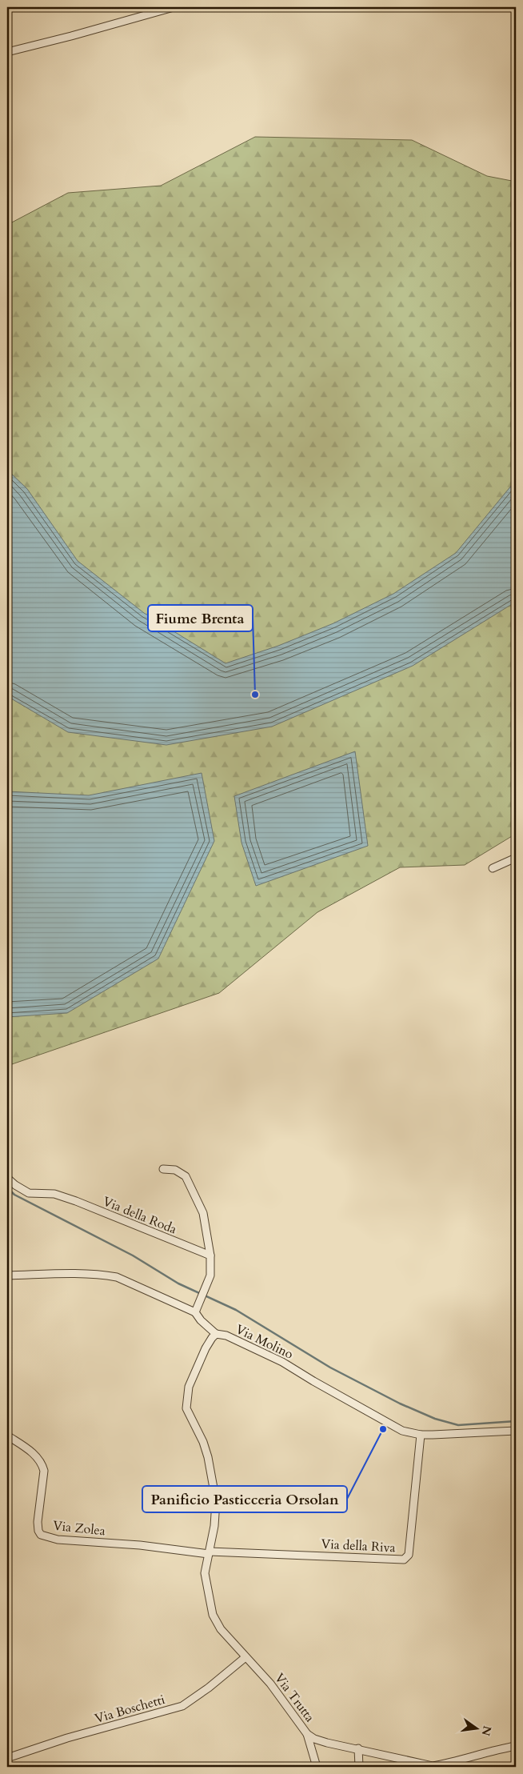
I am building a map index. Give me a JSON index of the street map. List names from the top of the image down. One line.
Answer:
{"streets":{"street":["Via della Roda","Via Molino","Via Zolea","Via della Riva","Via Trutta","Via Boschetti"]},"crossings":[["Via Molino","Via Zolea"],["Via Molino","Via della Riva"],["Via Molino","Via Trutta"],["Via Zolea","Via della Riva"],["Via Zolea","Via Trutta"],["Via della Riva","Via Trutta"],["Via Trutta","Via Boschetti"]],"places":["Fiume Brenta","Panificio Pasticceria Orsolan"],"north":"right"}
